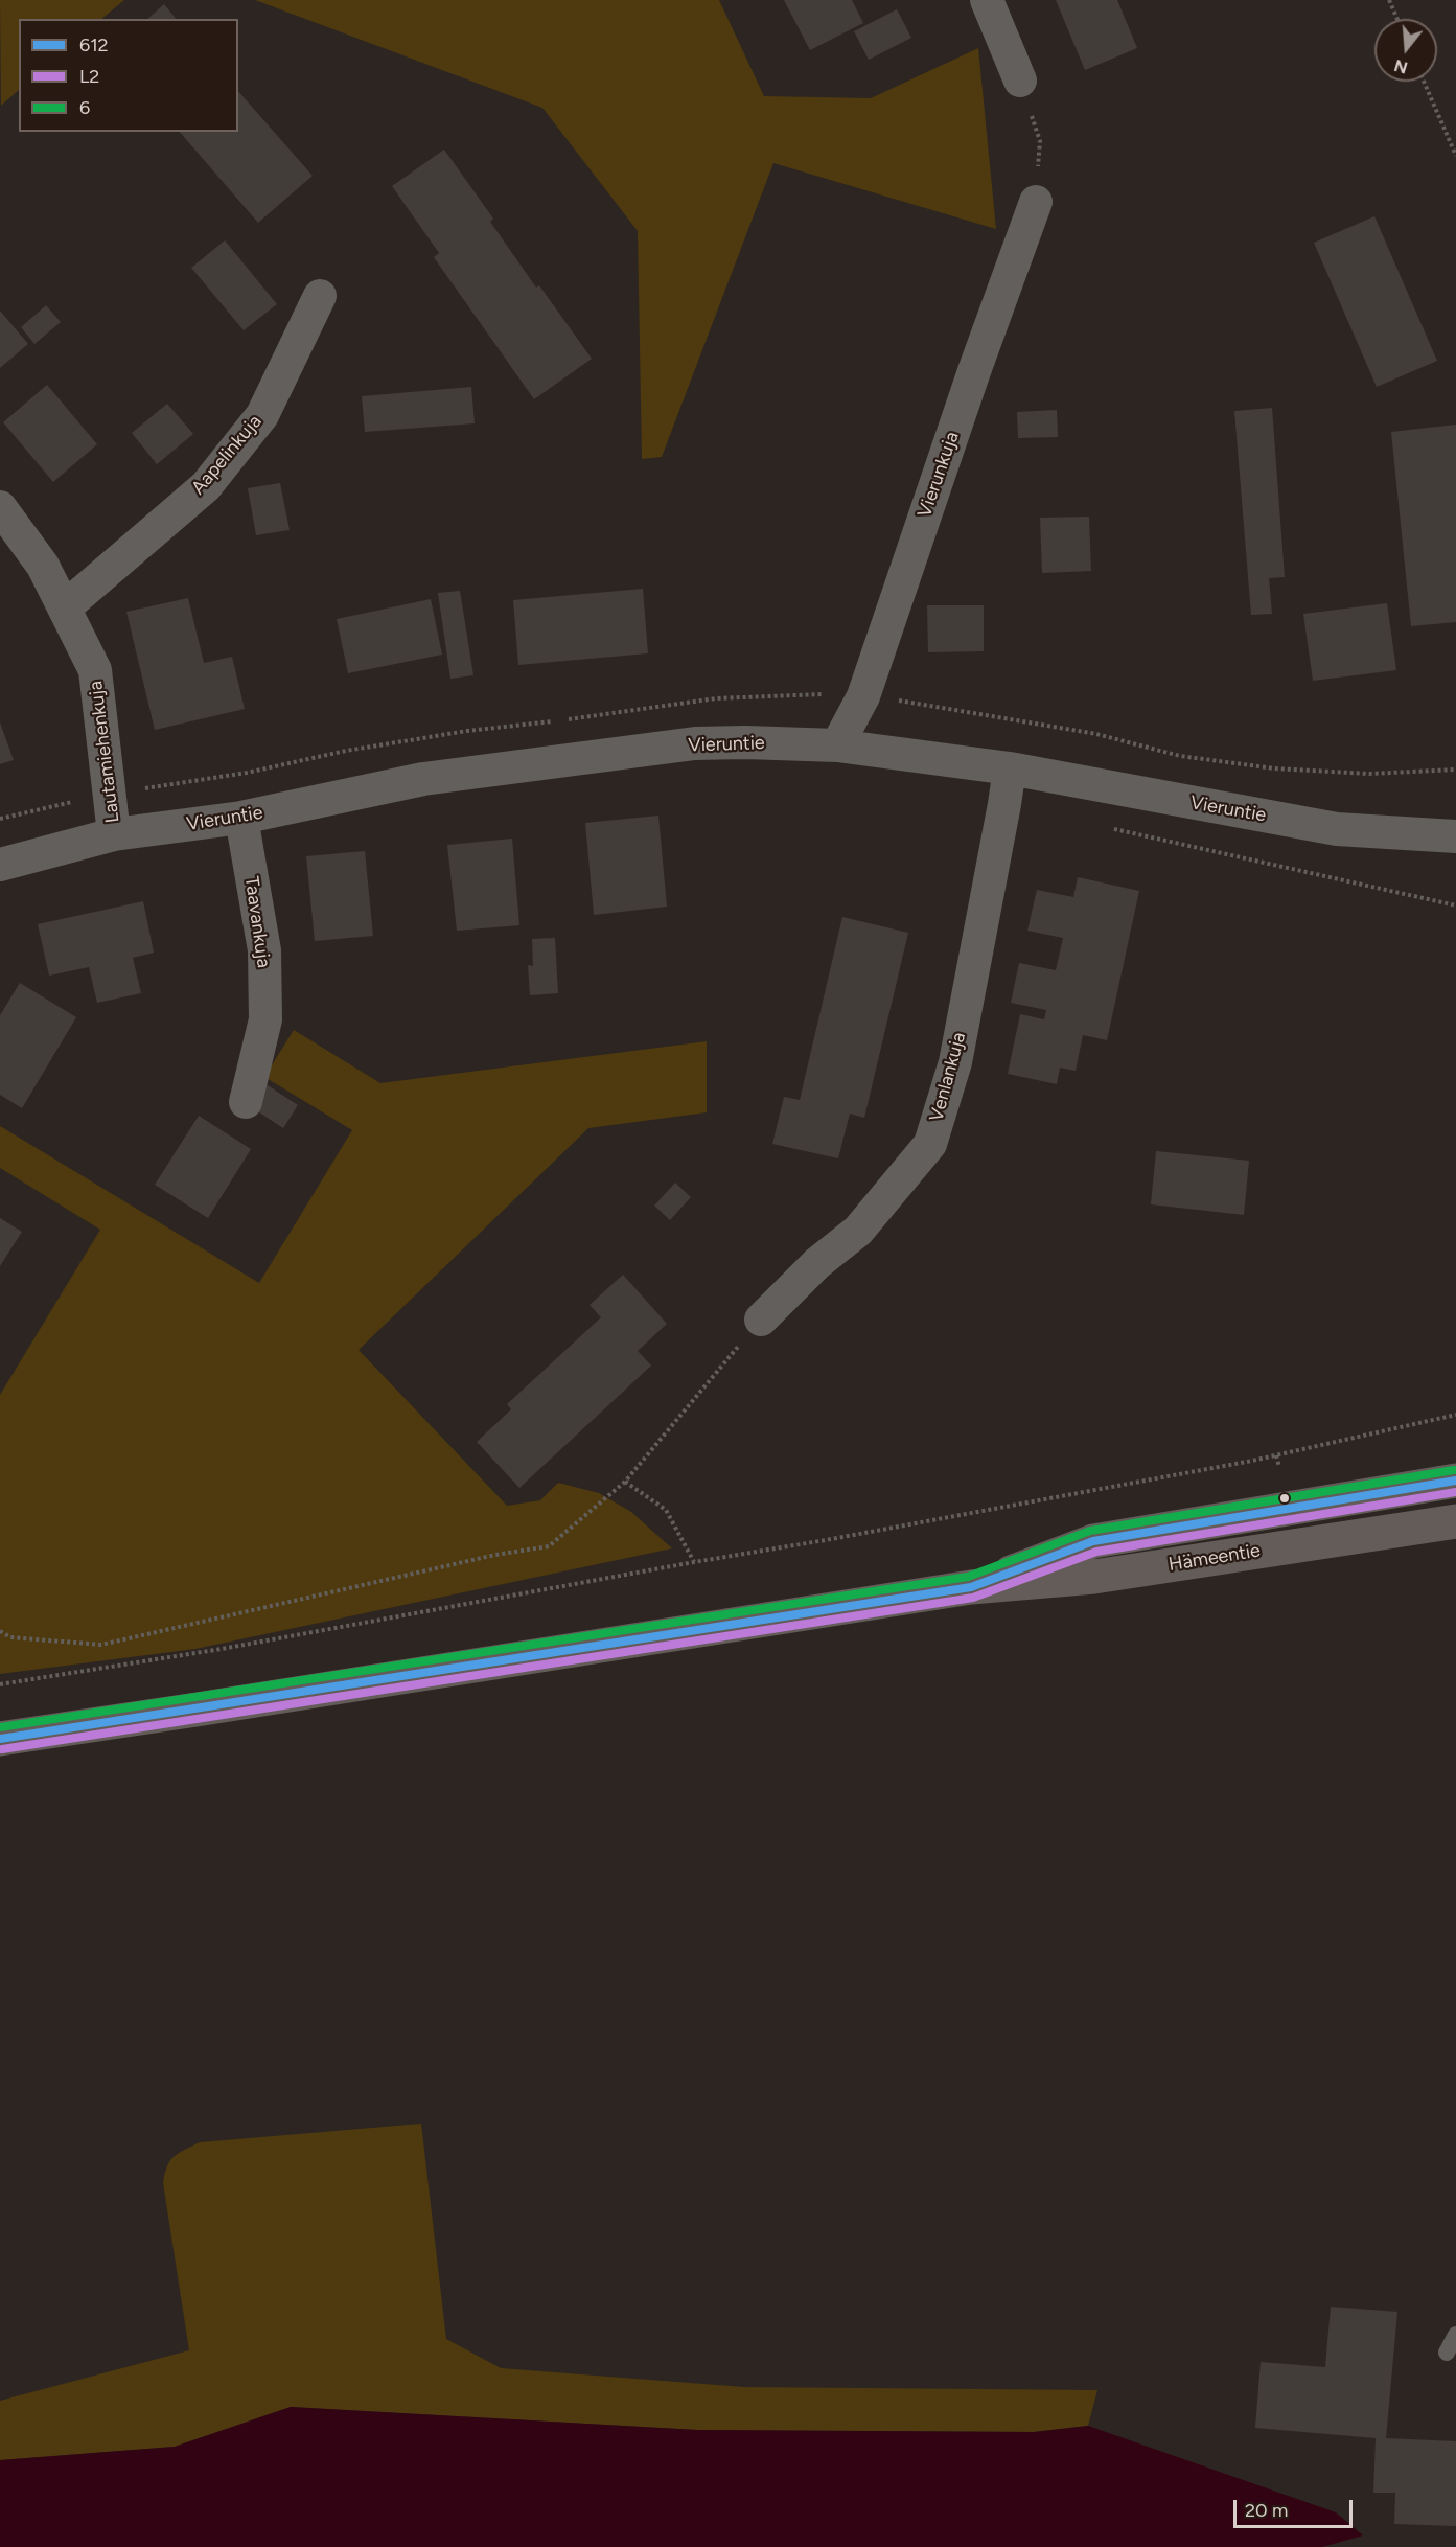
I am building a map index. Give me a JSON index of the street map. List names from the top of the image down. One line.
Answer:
{"streets":{"highway":["Hämeentie"],"street":["Aapelinkuja","Vierunkuja","Vieruntie","Lautamiehenkuja","Taavankuja","Venlankuja"]},"crossings":[["Aapelinkuja","Lautamiehenkuja"],["Vierunkuja","Vieruntie"],["Vieruntie","Lautamiehenkuja"],["Vieruntie","Taavankuja"],["Vieruntie","Venlankuja"]],"lines":["transit line 6","transit line 612","transit line L2"],"legend":["612","L2","6"],"scale_bar":"20 m","north":"bottom"}
